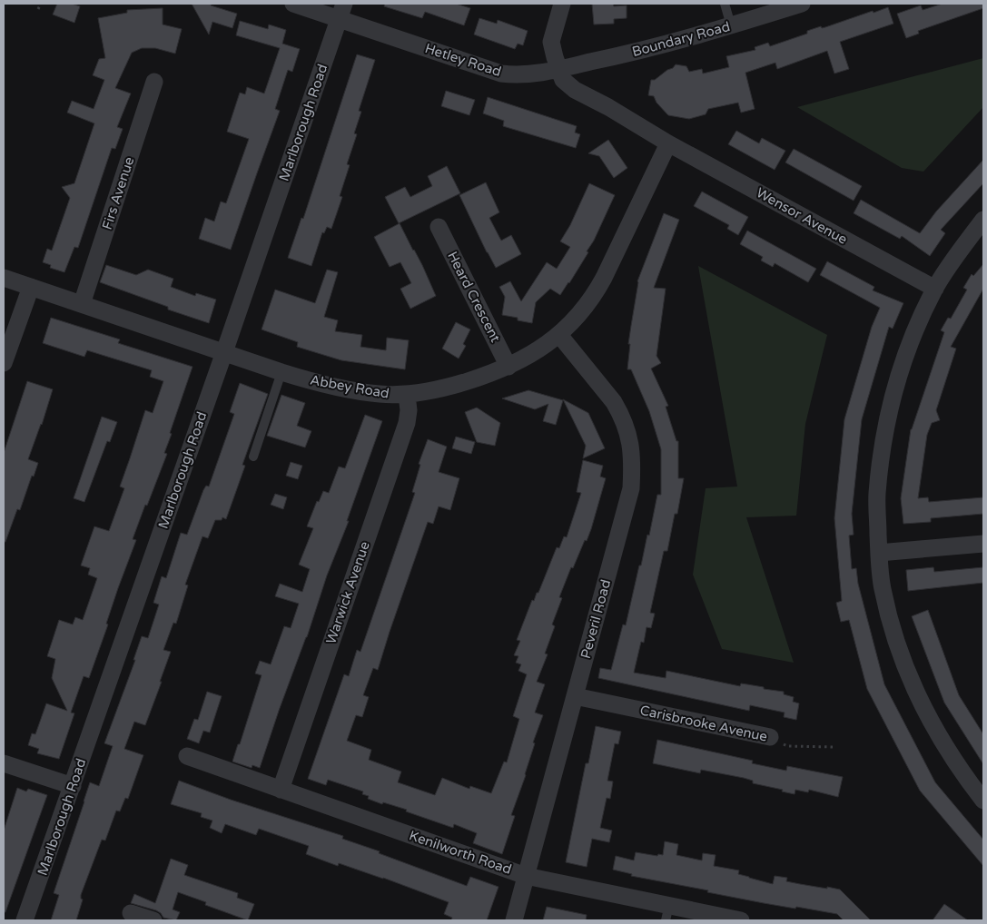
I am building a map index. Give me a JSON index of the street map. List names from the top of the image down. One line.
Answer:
{"streets":{"street":["Boundary Road","Hetley Road","Marlborough Road","Firs Avenue","Wensor Avenue","Heard Crescent","Abbey Road","Warwick Avenue","Peveril Road","Carisbrooke Avenue","Kenilworth Road"]},"crossings":[["Boundary Road","Hetley Road"],["Hetley Road","Marlborough Road"],["Marlborough Road","Abbey Road"],["Firs Avenue","Abbey Road"],["Wensor Avenue","Abbey Road"],["Heard Crescent","Abbey Road"],["Abbey Road","Warwick Avenue"],["Abbey Road","Peveril Road"],["Warwick Avenue","Kenilworth Road"],["Peveril Road","Carisbrooke Avenue"],["Peveril Road","Kenilworth Road"]]}
